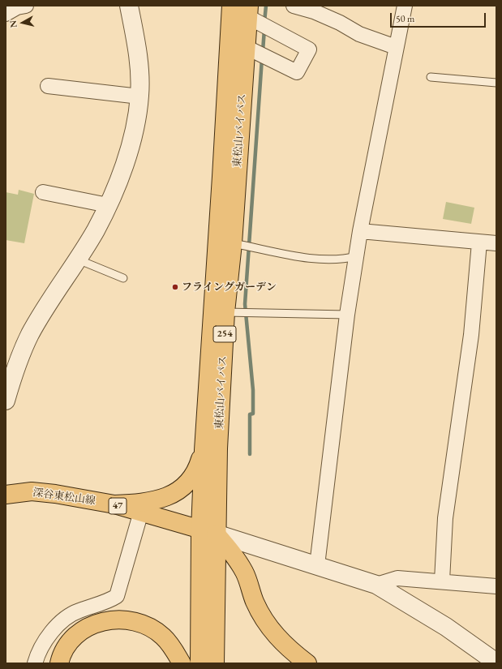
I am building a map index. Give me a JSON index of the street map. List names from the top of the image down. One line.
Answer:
{"streets":{"main road":["東松山バイパス","254","深谷東松山線","47"]},"crossings":[["東松山バイパス","深谷東松山線"]],"places":["フライングガーデン"],"scale_bar":"50 m","north":"left"}
